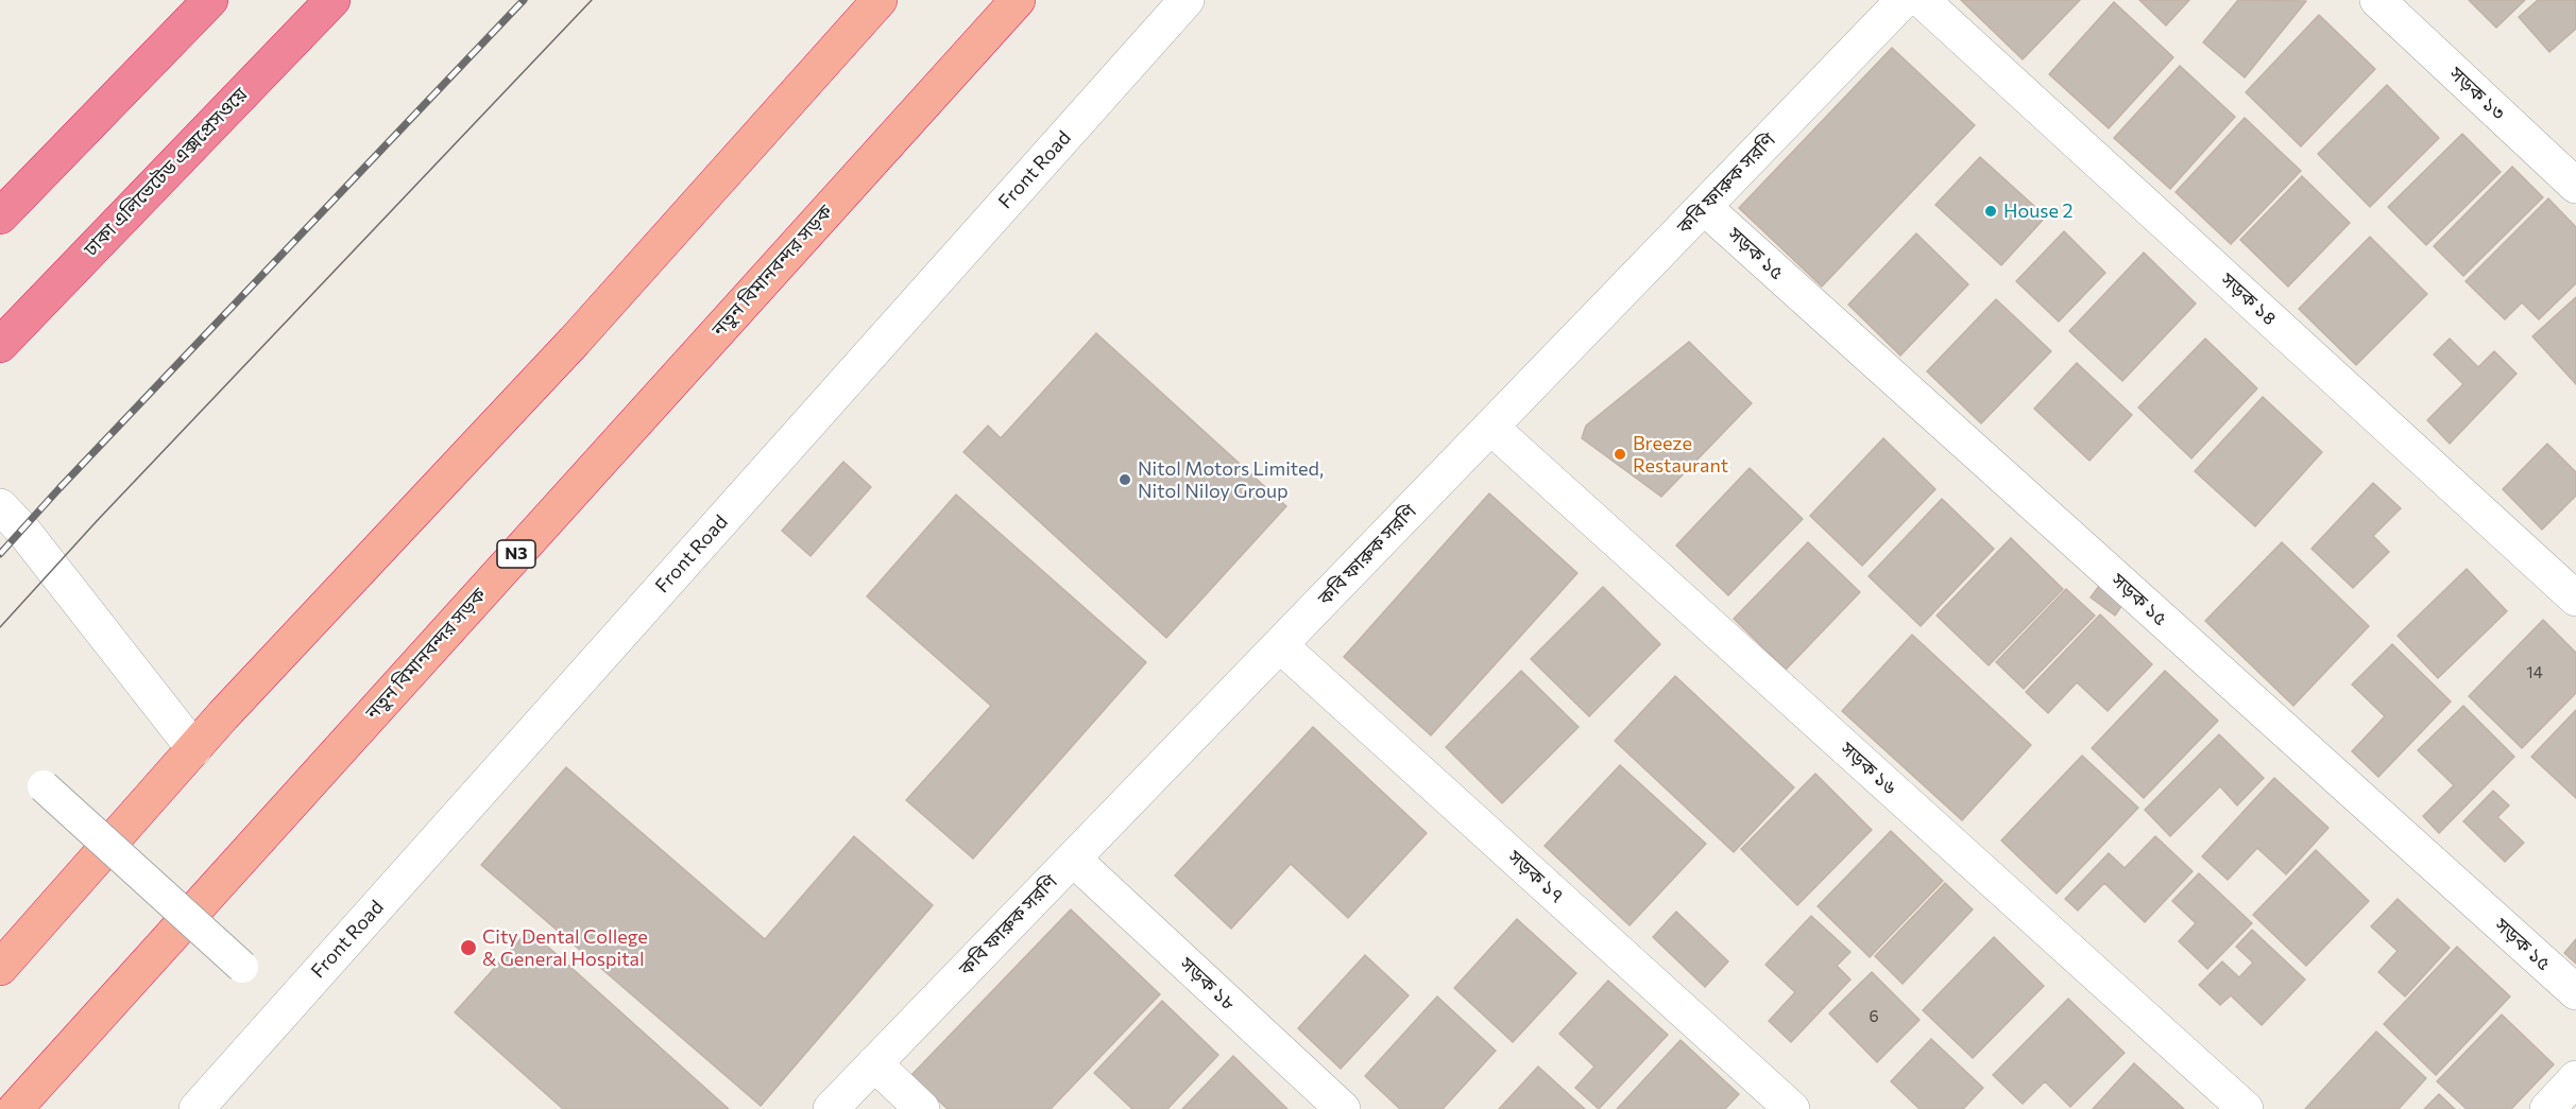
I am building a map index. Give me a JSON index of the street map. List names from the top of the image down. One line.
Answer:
{"streets":{"highway":["ঢাকা এলিভেটেড এক্সপ্রেসওয়ে","নতুন বিমানবন্দর সড়ক","N3"],"street":["সড়ক ১৩","Front Road","কবি ফারুক সরণি","সড়ক ১৫","সড়ক ১৪","সড়ক ১৬","সড়ক ১৭","সড়ক ১৮"]},"crossings":[["কবি ফারুক সরণি","সড়ক ১৫"],["কবি ফারুক সরণি","সড়ক ১৬"],["কবি ফারুক সরণি","সড়ক ১৭"],["কবি ফারুক সরণি","সড়ক ১৮"]],"places":["House 2","Breeze Restaurant","Nitol Motors Limited, Nitol Niloy Group","City Dental College & General Hospital"],"house_numbers":["14","6"]}
